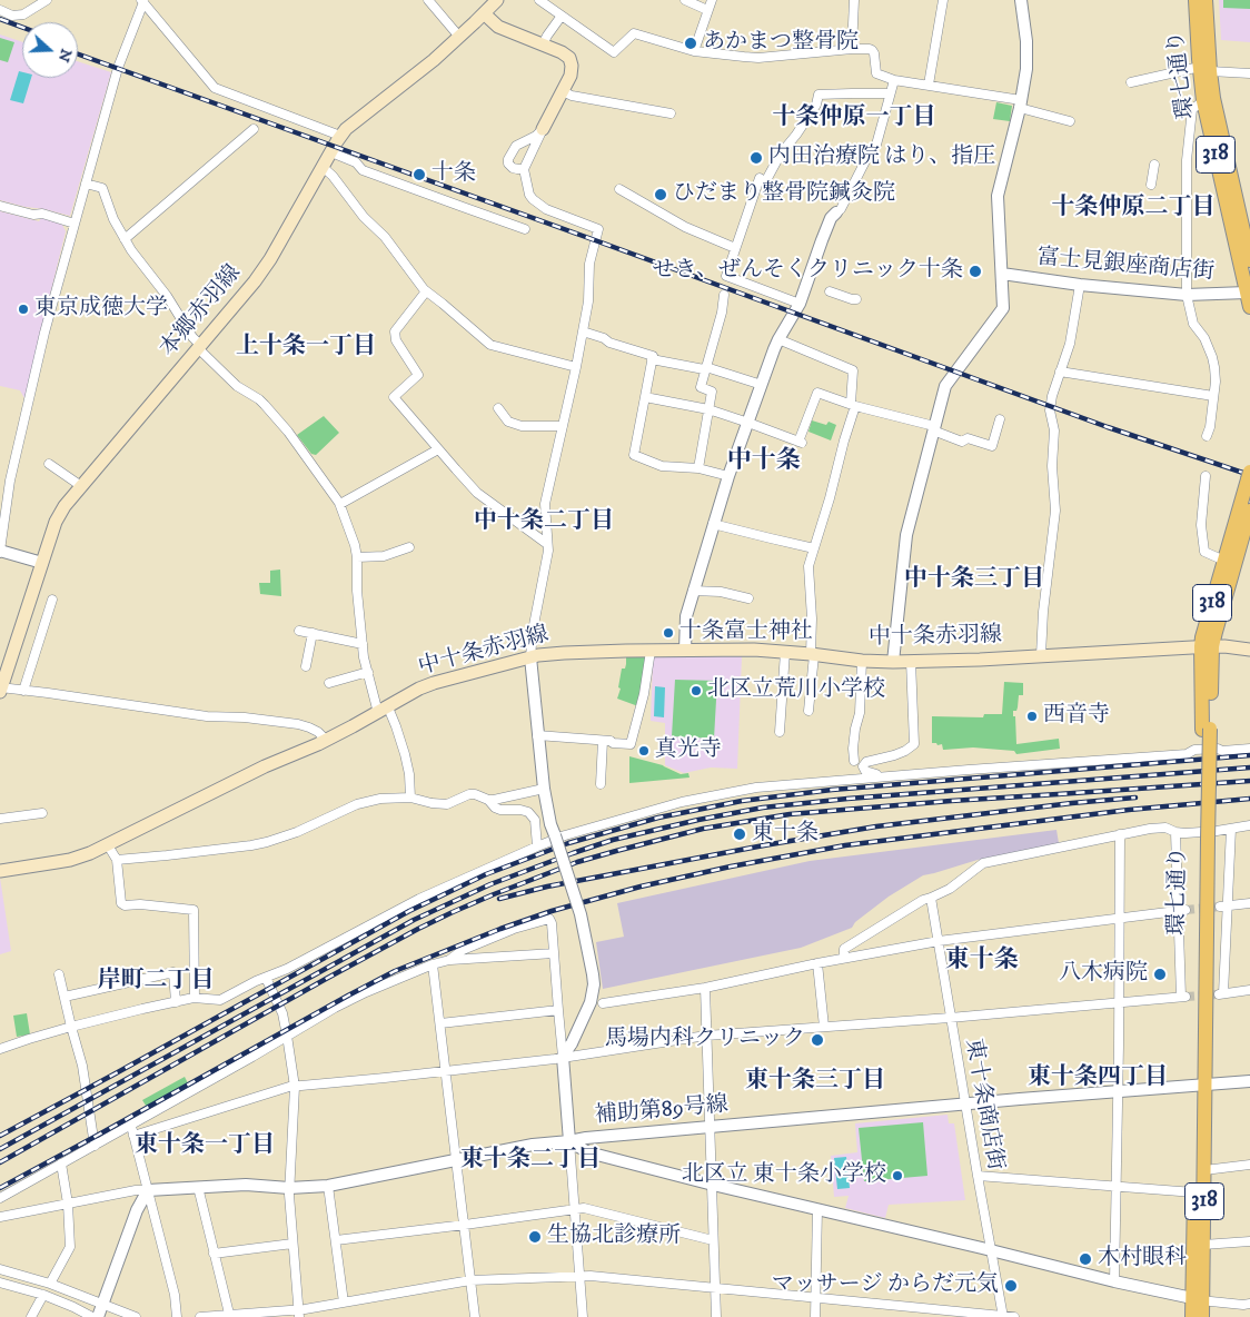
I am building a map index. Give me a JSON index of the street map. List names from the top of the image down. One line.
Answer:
{"streets":{"main road":["環七通り","318","本郷赤羽線","中十条赤羽線"],"street":["富士見銀座商店街","東十条商店街","補助第89号線"]},"crossings":[["環七通り","富士見銀座商店街"],["環七通り","中十条赤羽線"],["環七通り","補助第89号線"],["東十条商店街","補助第89号線"]],"districts":["十条仲原一丁目","十条仲原二丁目","上十条一丁目","中十条","中十条二丁目","中十条三丁目","東十条","岸町二丁目","東十条四丁目","東十条三丁目","東十条一丁目","東十条二丁目"],"places":["あかまつ整骨院","内田治療院 はり、指圧","十条","ひだまり整骨院鍼灸院","せき、ぜんそくクリニック十条","東京成徳大学","十条富士神社","北区立荒川小学校","西音寺","真光寺","東十条","八木病院","馬場内科クリニック","北区立 東十条小学校","生協北診療所","木村眼科","マッサージ からだ元気"],"north":"right"}
